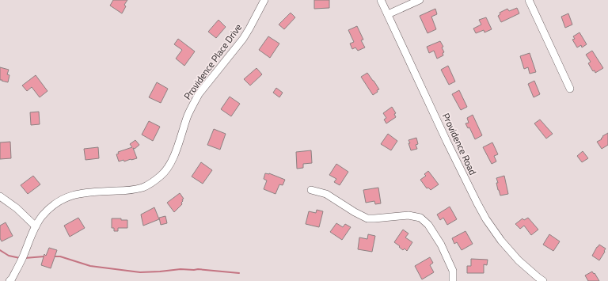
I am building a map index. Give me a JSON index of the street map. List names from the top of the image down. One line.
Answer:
{"streets":{"street":["Providence Place Drive","Providence Road"]}}
